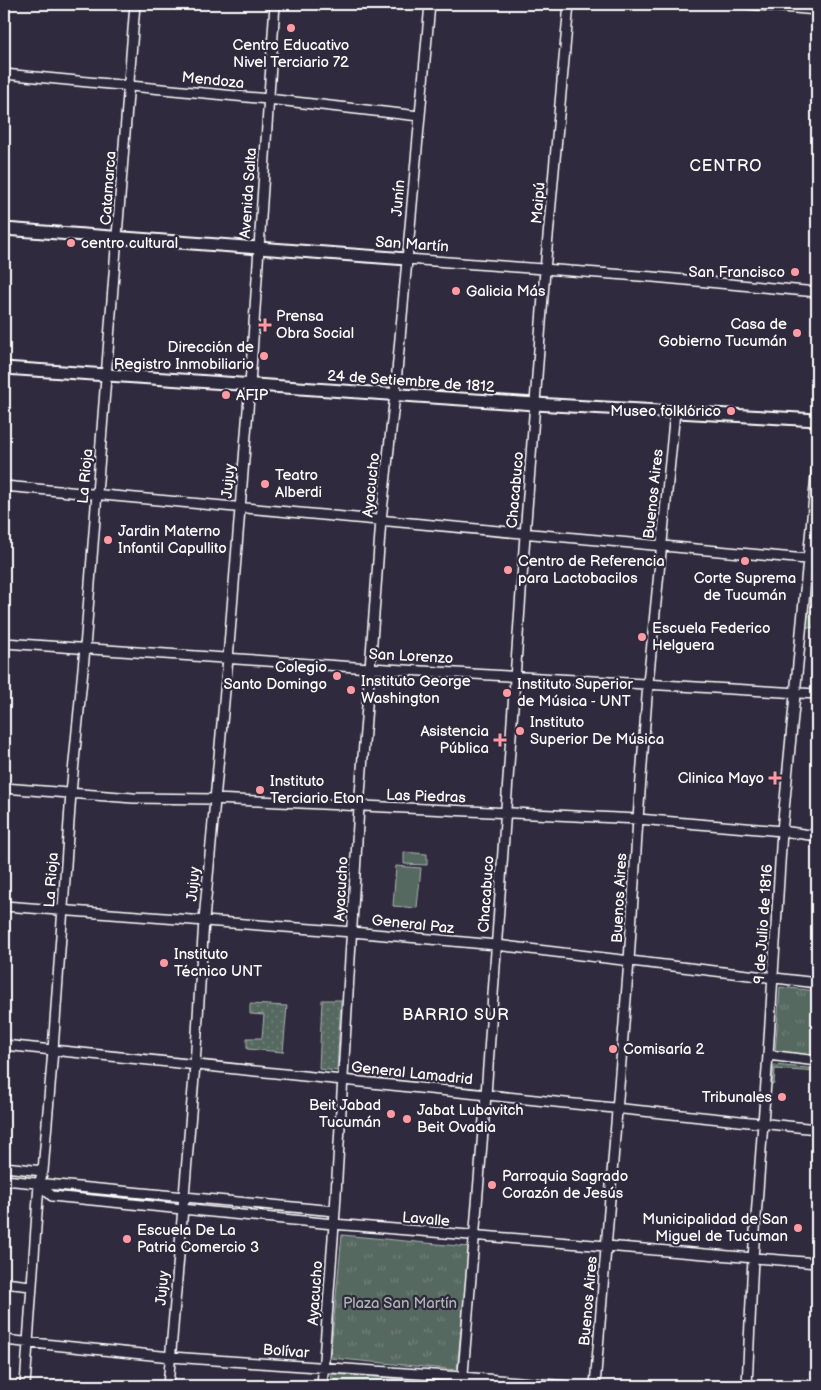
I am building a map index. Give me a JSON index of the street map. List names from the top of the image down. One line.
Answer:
{"streets":{"main road":["San Martín","24 de Setiembre de 1812"],"street":["Mendoza","Catamarca","Avenida Salta","Junín","Maipú","La Rioja","Jujuy","Ayacucho","Chacabuco","Buenos Aires","San Lorenzo","Las Piedras","General Paz","9 de Julio de 1816","General Lamadrid","Lavalle","Bolívar"]},"crossings":[["Mendoza","Catamarca"],["Mendoza","Avenida Salta"],["Mendoza","Junín"],["Catamarca","San Martín"],["Catamarca","24 de Setiembre de 1812"],["Catamarca","La Rioja"],["Avenida Salta","San Martín"],["Avenida Salta","24 de Setiembre de 1812"],["Avenida Salta","Jujuy"],["Junín","San Martín"],["Junín","24 de Setiembre de 1812"],["Junín","Ayacucho"],["Maipú","San Martín"],["Maipú","24 de Setiembre de 1812"],["Maipú","Chacabuco"],["24 de Setiembre de 1812","La Rioja"],["24 de Setiembre de 1812","Jujuy"],["24 de Setiembre de 1812","Ayacucho"],["24 de Setiembre de 1812","Chacabuco"],["24 de Setiembre de 1812","Buenos Aires"],["La Rioja","San Lorenzo"],["La Rioja","Las Piedras"],["La Rioja","General Paz"],["La Rioja","General Lamadrid"],["La Rioja","Lavalle"],["La Rioja","Bolívar"],["Jujuy","San Lorenzo"],["Jujuy","Las Piedras"],["Jujuy","General Paz"],["Jujuy","General Lamadrid"],["Jujuy","Lavalle"],["Jujuy","Bolívar"],["Ayacucho","San Lorenzo"],["Ayacucho","Las Piedras"],["Ayacucho","General Paz"],["Ayacucho","General Lamadrid"],["Ayacucho","Lavalle"],["Ayacucho","Bolívar"],["Chacabuco","San Lorenzo"],["Chacabuco","Las Piedras"],["Chacabuco","General Paz"],["Chacabuco","General Lamadrid"],["Chacabuco","Lavalle"],["Chacabuco","Bolívar"],["Buenos Aires","San Lorenzo"],["Buenos Aires","Las Piedras"],["Buenos Aires","General Paz"],["Buenos Aires","General Lamadrid"],["Buenos Aires","Lavalle"],["San Lorenzo","9 de Julio de 1816"],["Las Piedras","9 de Julio de 1816"],["General Paz","9 de Julio de 1816"],["9 de Julio de 1816","General Lamadrid"],["9 de Julio de 1816","Lavalle"]],"districts":["CENTRO","BARRIO SUR"],"parks":["Plaza San Martín"],"places":{"other":["Centro Educativo Nivel Terciario 72","centro cultural","San Francisco","Galicia Más","Casa de Gobierno Tucumán","Dirección de Registro Inmobiliario","AFIP","Museo folklórico","Teatro Alberdi","Jardin Materno Infantil Capullito","Corte Suprema de Tucumán","Centro de Referencia para Lactobacilos","Escuela Federico Helguera","Colegio Santo Domingo","Instituto George Washington","Instituto Superior de Música - UNT","Instituto Superior De Música","Instituto Terciario Eton","Instituto Técnico UNT","Comisaría 2","Tribunales","Beit Jabad Tucumán","Jabat Lubavitch Beit Ovadia","Parroquia Sagrado Corazón de Jesús","Municipalidad de San Miguel de Tucuman","Escuela De La Patria Comercio 3"],"health":["Prensa Obra Social","Asistencia Pública","Clinica Mayo"]}}
